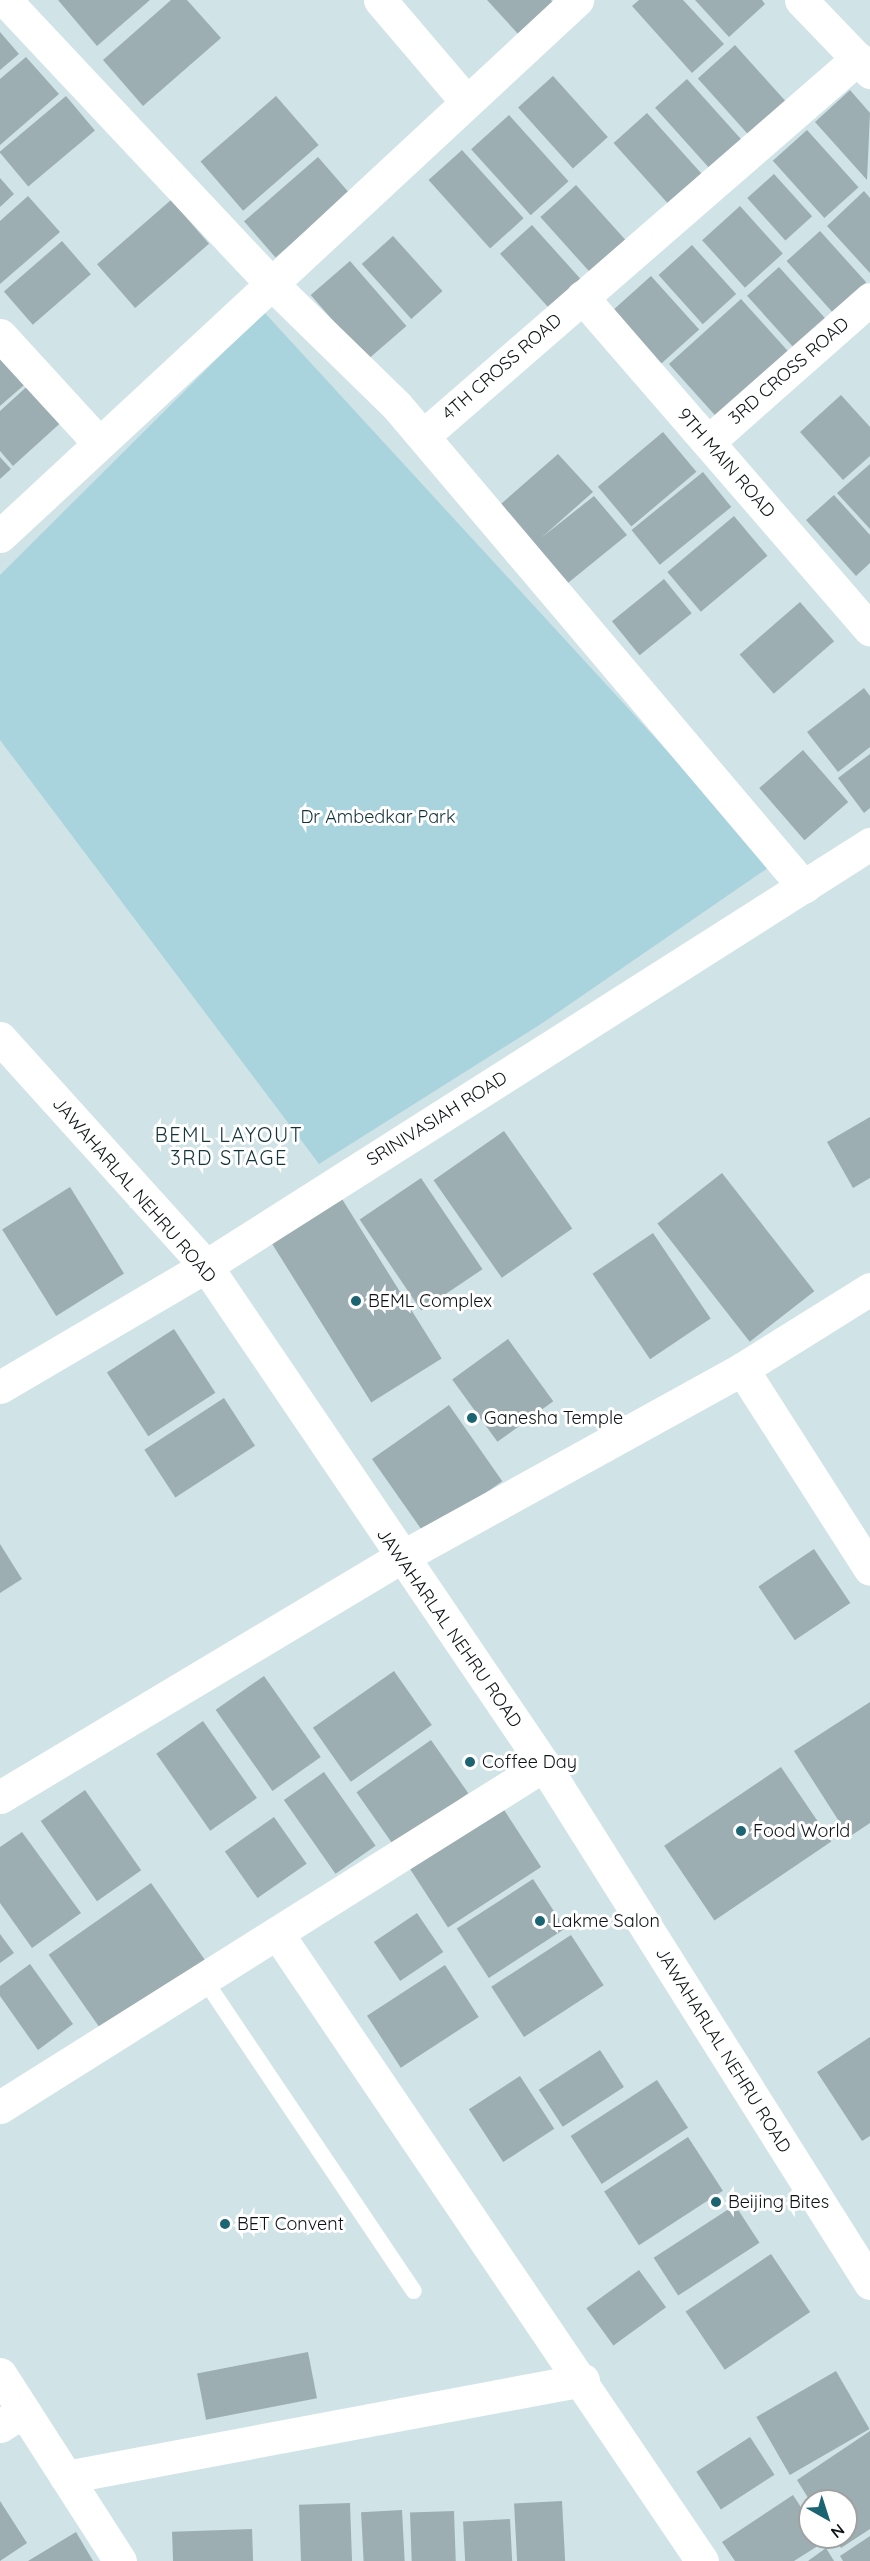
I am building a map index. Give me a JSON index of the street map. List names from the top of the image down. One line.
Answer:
{"streets":{"street":["4TH CROSS ROAD","3RD CROSS ROAD","9TH MAIN ROAD","SRINIVASIAH ROAD","JAWAHARLAL NEHRU ROAD"]},"crossings":[["4TH CROSS ROAD","9TH MAIN ROAD"],["3RD CROSS ROAD","9TH MAIN ROAD"],["SRINIVASIAH ROAD","JAWAHARLAL NEHRU ROAD"]],"districts":["BEML LAYOUT 3RD STAGE"],"parks":["Dr Ambedkar Park"],"places":["BEML Complex","Ganesha Temple","Coffee Day","Food World","Lakme Salon","Beijing Bites","BET Convent"],"north":"bottom right"}
